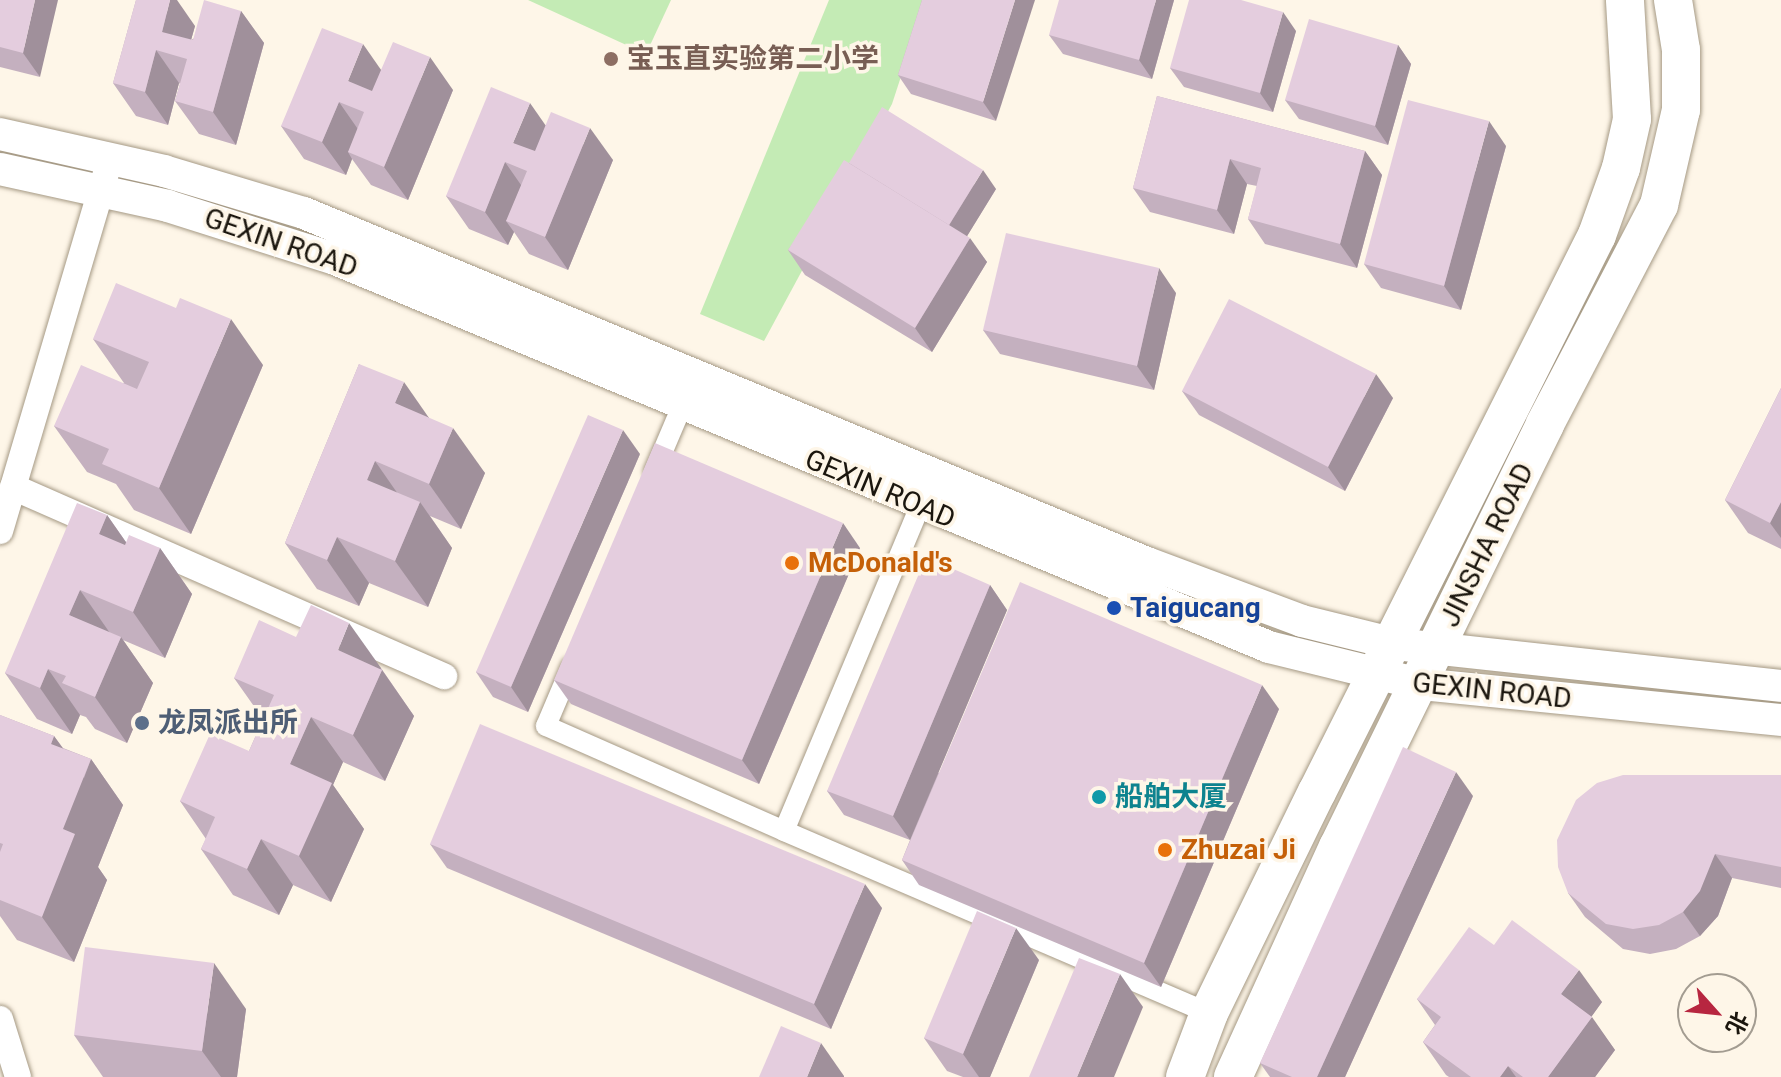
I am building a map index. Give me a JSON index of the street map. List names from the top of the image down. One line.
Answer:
{"streets":{"main road":["JINSHA ROAD"],"street":["GEXIN ROAD"]},"crossings":[["GEXIN ROAD","JINSHA ROAD"]],"places":["宝玉直实验第二小学","McDonald's","Taigucang","龙凤派出所","船舶大厦","Zhuzai Ji"],"north":"bottom right"}
